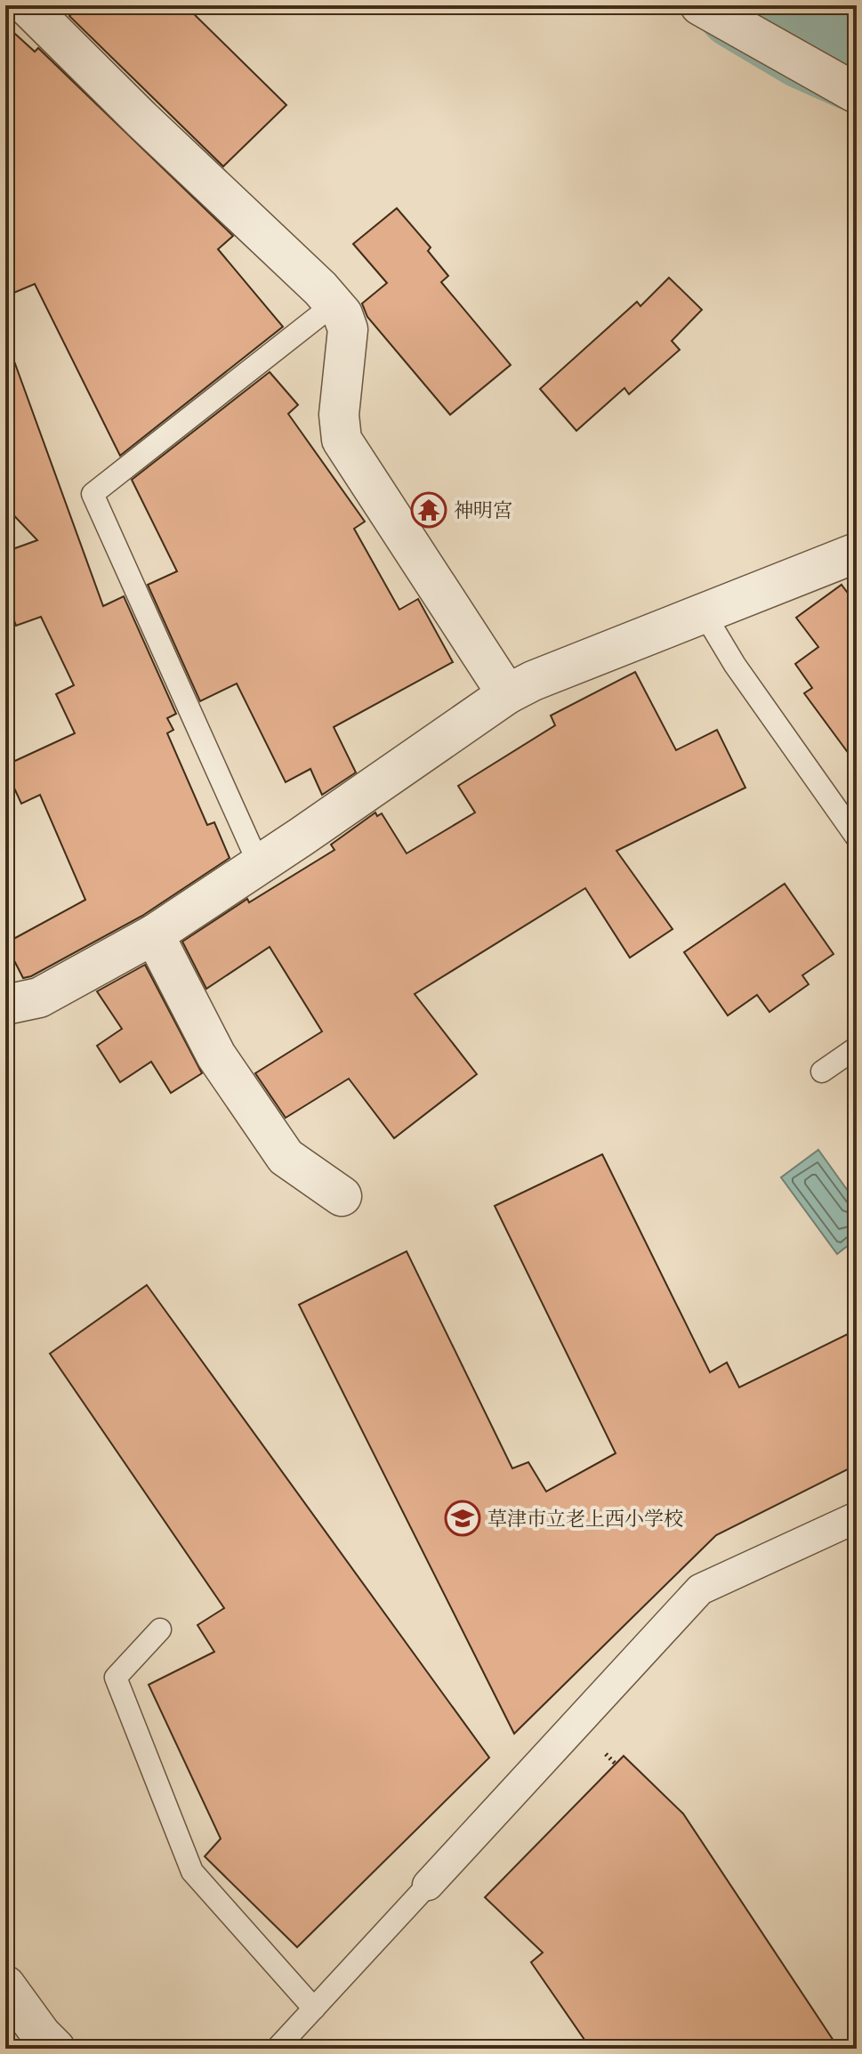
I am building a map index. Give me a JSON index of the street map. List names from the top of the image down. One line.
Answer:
{"places":{"temple":["神明宮"],"school or university":["草津市立老上西小学校"]}}
